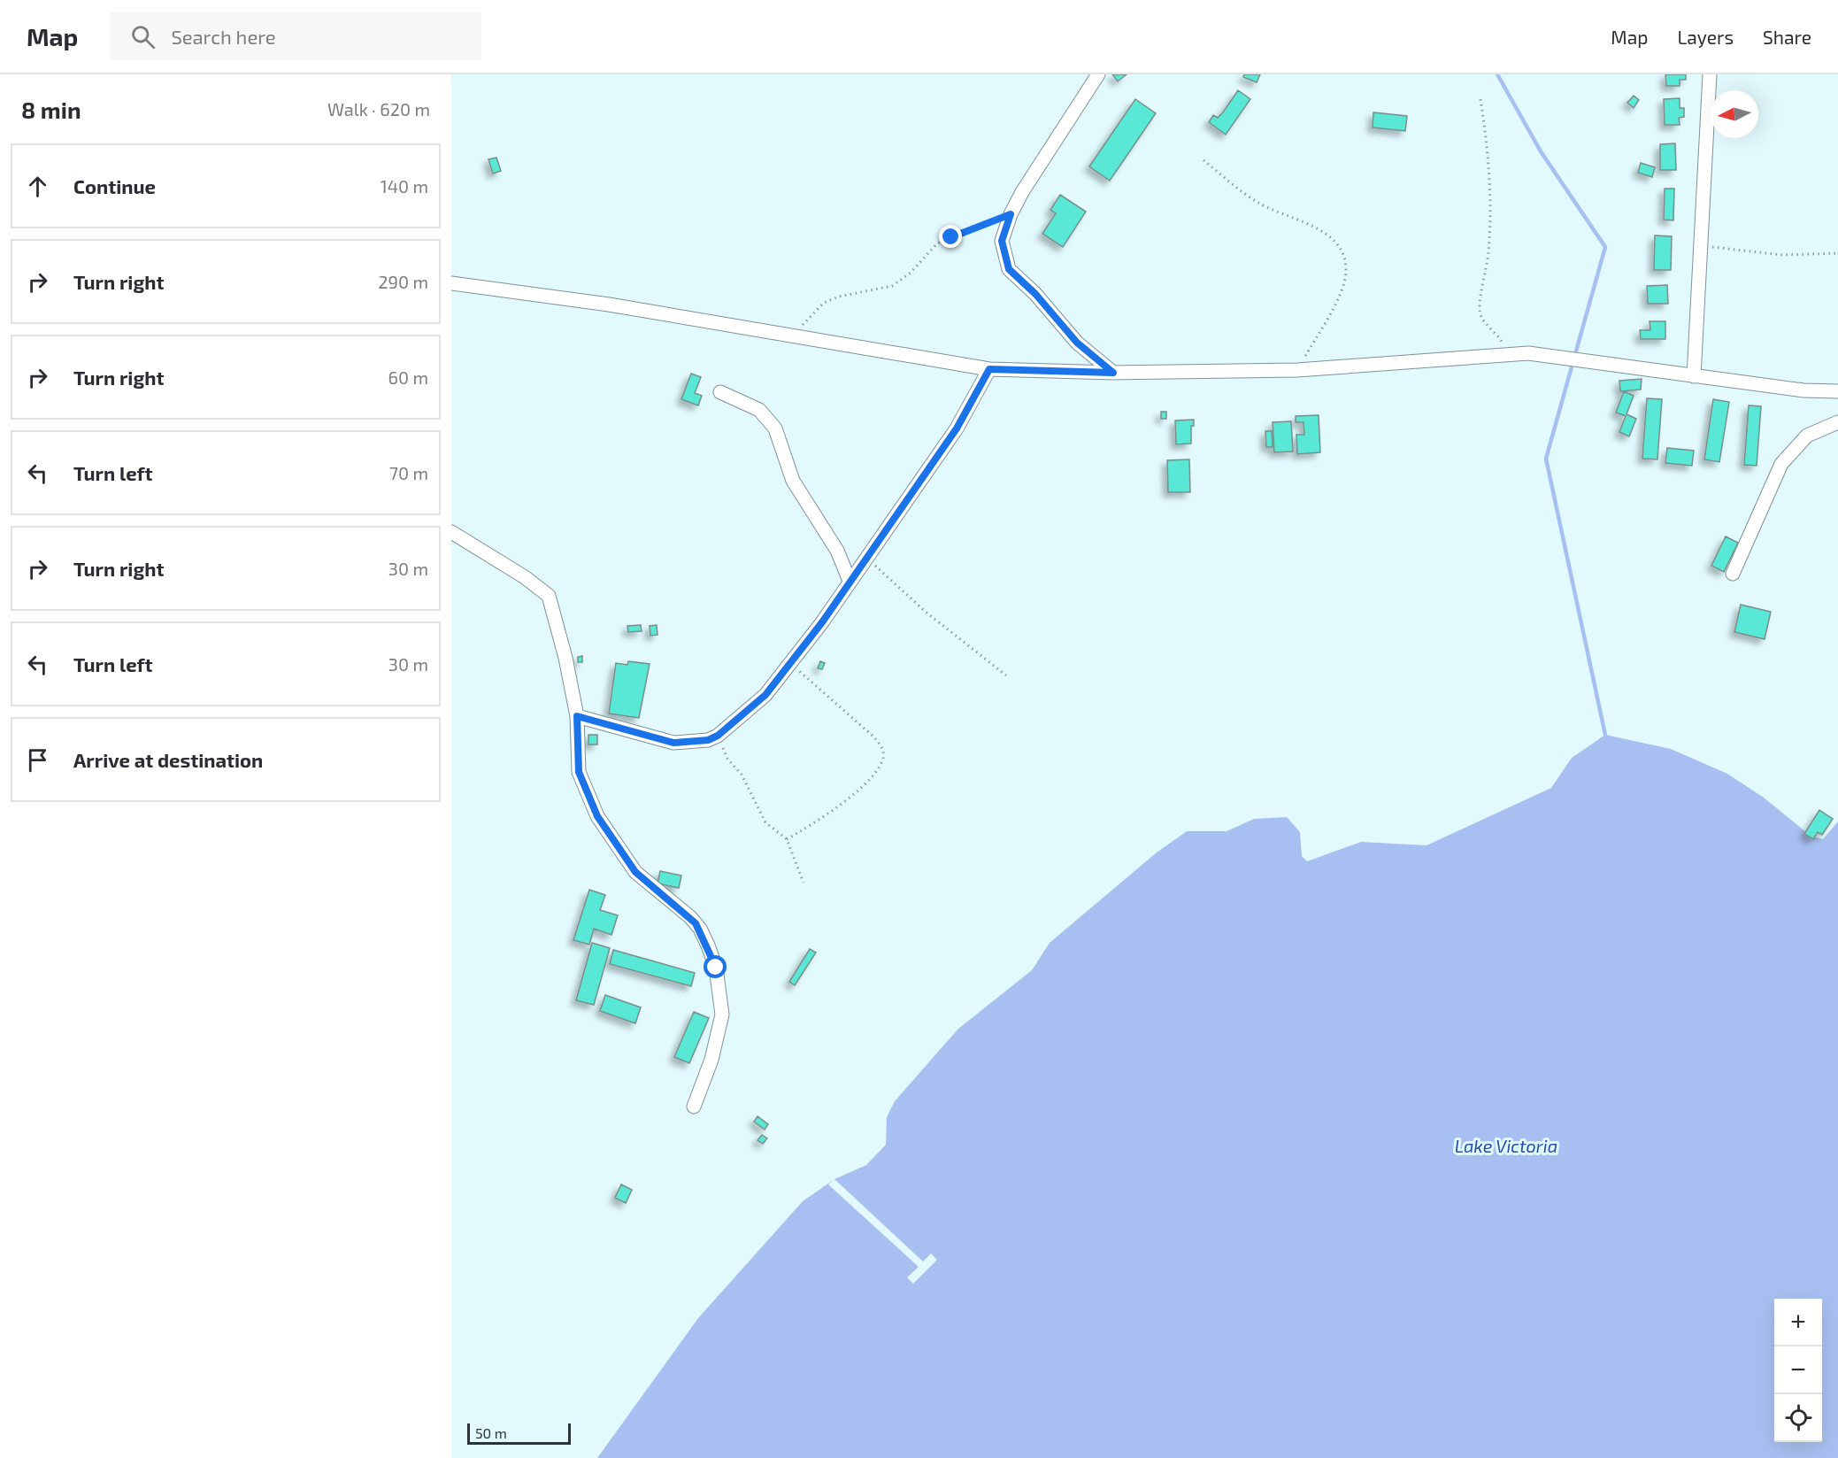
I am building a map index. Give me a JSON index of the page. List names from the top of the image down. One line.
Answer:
{"water":["Lake Victoria"],"scale_bar":"50 m","north":"left","page":{"header":"Map","search":"Search here","nav":["Map","Layers","Share"],"heading":["8 min","Walk · 620 m"],"list":[["Continue","140 m"],["Turn right","290 m"],["Turn right","60 m"],["Turn left","70 m"],["Turn right","30 m"],["Turn left","30 m"],"Arrive at destination"],"map_buttons":["+","−"],"scale":"50 m"}}
